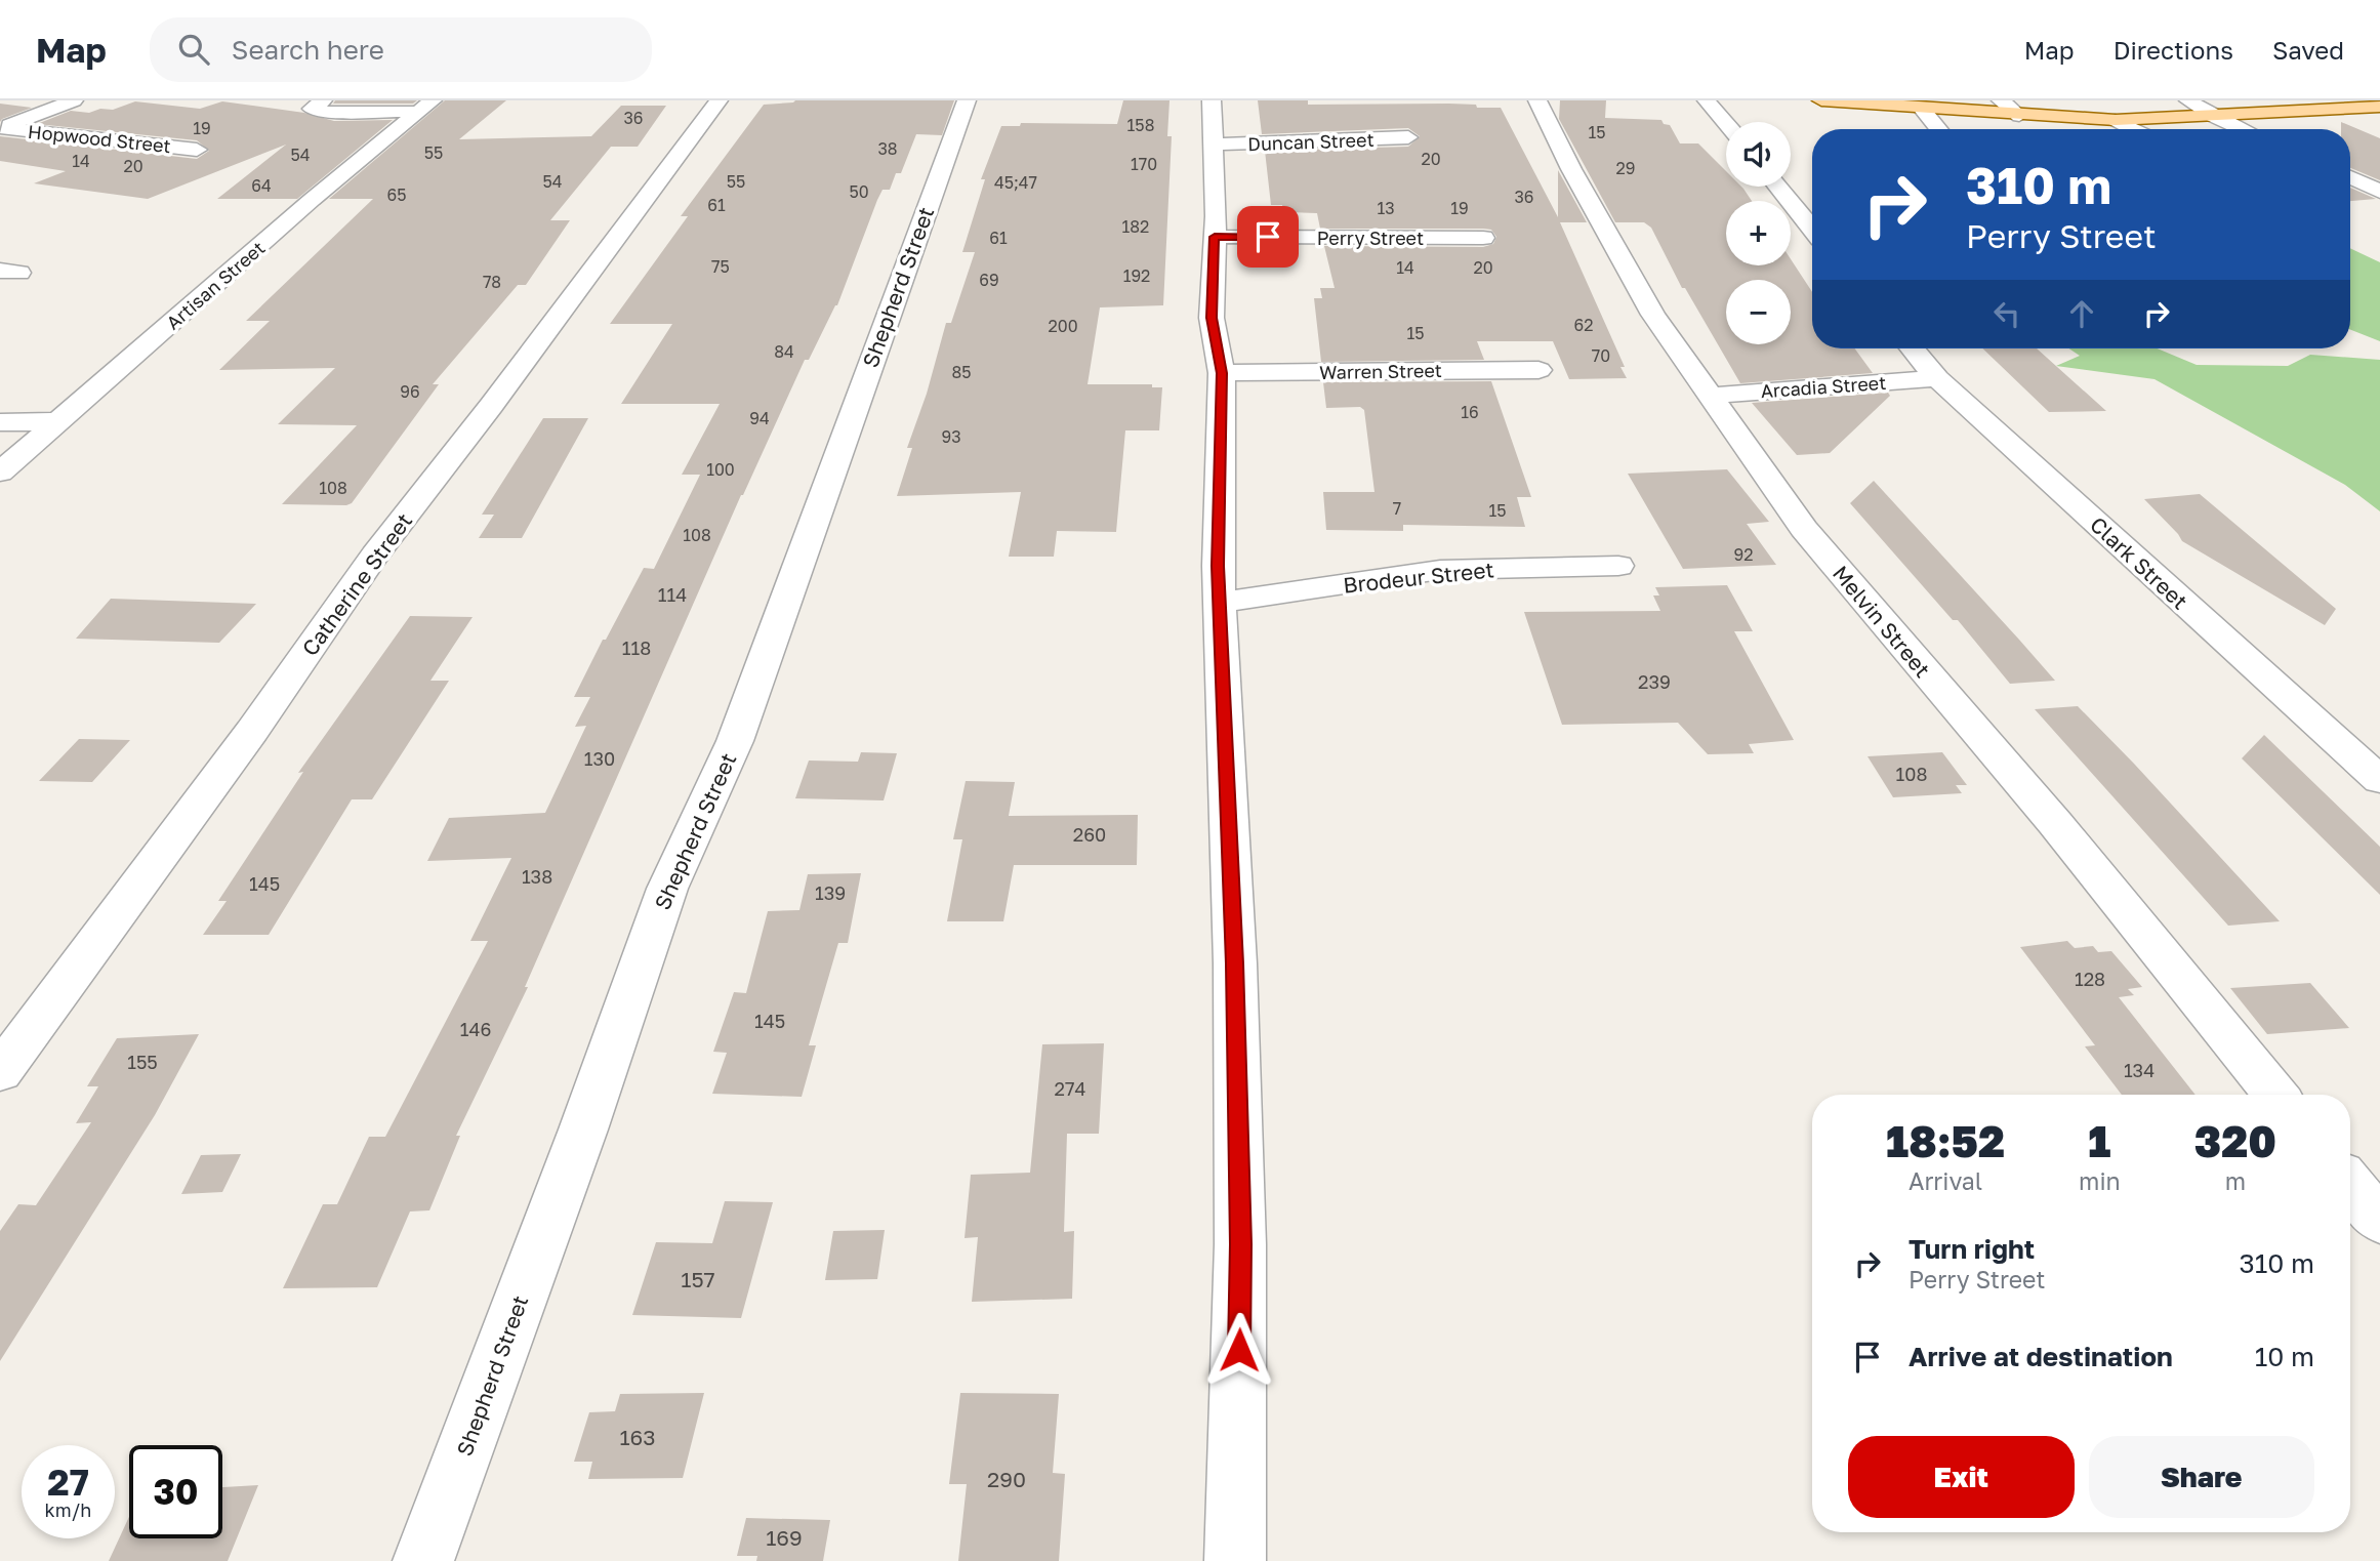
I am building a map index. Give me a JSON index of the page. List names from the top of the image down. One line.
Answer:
{"streets":{"street":["Hopwood Street","Duncan Street","Perry Street","Artisan Street","Shepherd Street","Warren Street","Arcadia Street","Clark Street","Brodeur Street","Catherine Street","Melvin Street"]},"crossings":[["Arcadia Street","Clark Street"],["Arcadia Street","Melvin Street"]],"house_numbers":["36","158","19","15","38","55","54","20","14","170","20","29","54","55","45;47","64","50","65","36","61","13","19","182","61","75","14","20","192","69","78","62","200","15","84","70","85","96","16","94","93","100","108","7","15","108","92","114","118","239","130","108","260","138","145","139","128","145","146","155","134","274","157","163","290","169"],"page":{"header":"Map","search":"Search here","nav":["Map","Directions","Saved"],"map_buttons":["+","−"],"turn":["310 m","Perry Street"],"eta":["18:52","Arrival","1","min","320","m"],"list":[{"name":"Turn right","note":"Perry Street","value":"310 m"},{"name":"Arrive at destination","value":"10 m"}],"buttons":["Exit","Share"],"speed":"27 km/h","limit":"30"}}
